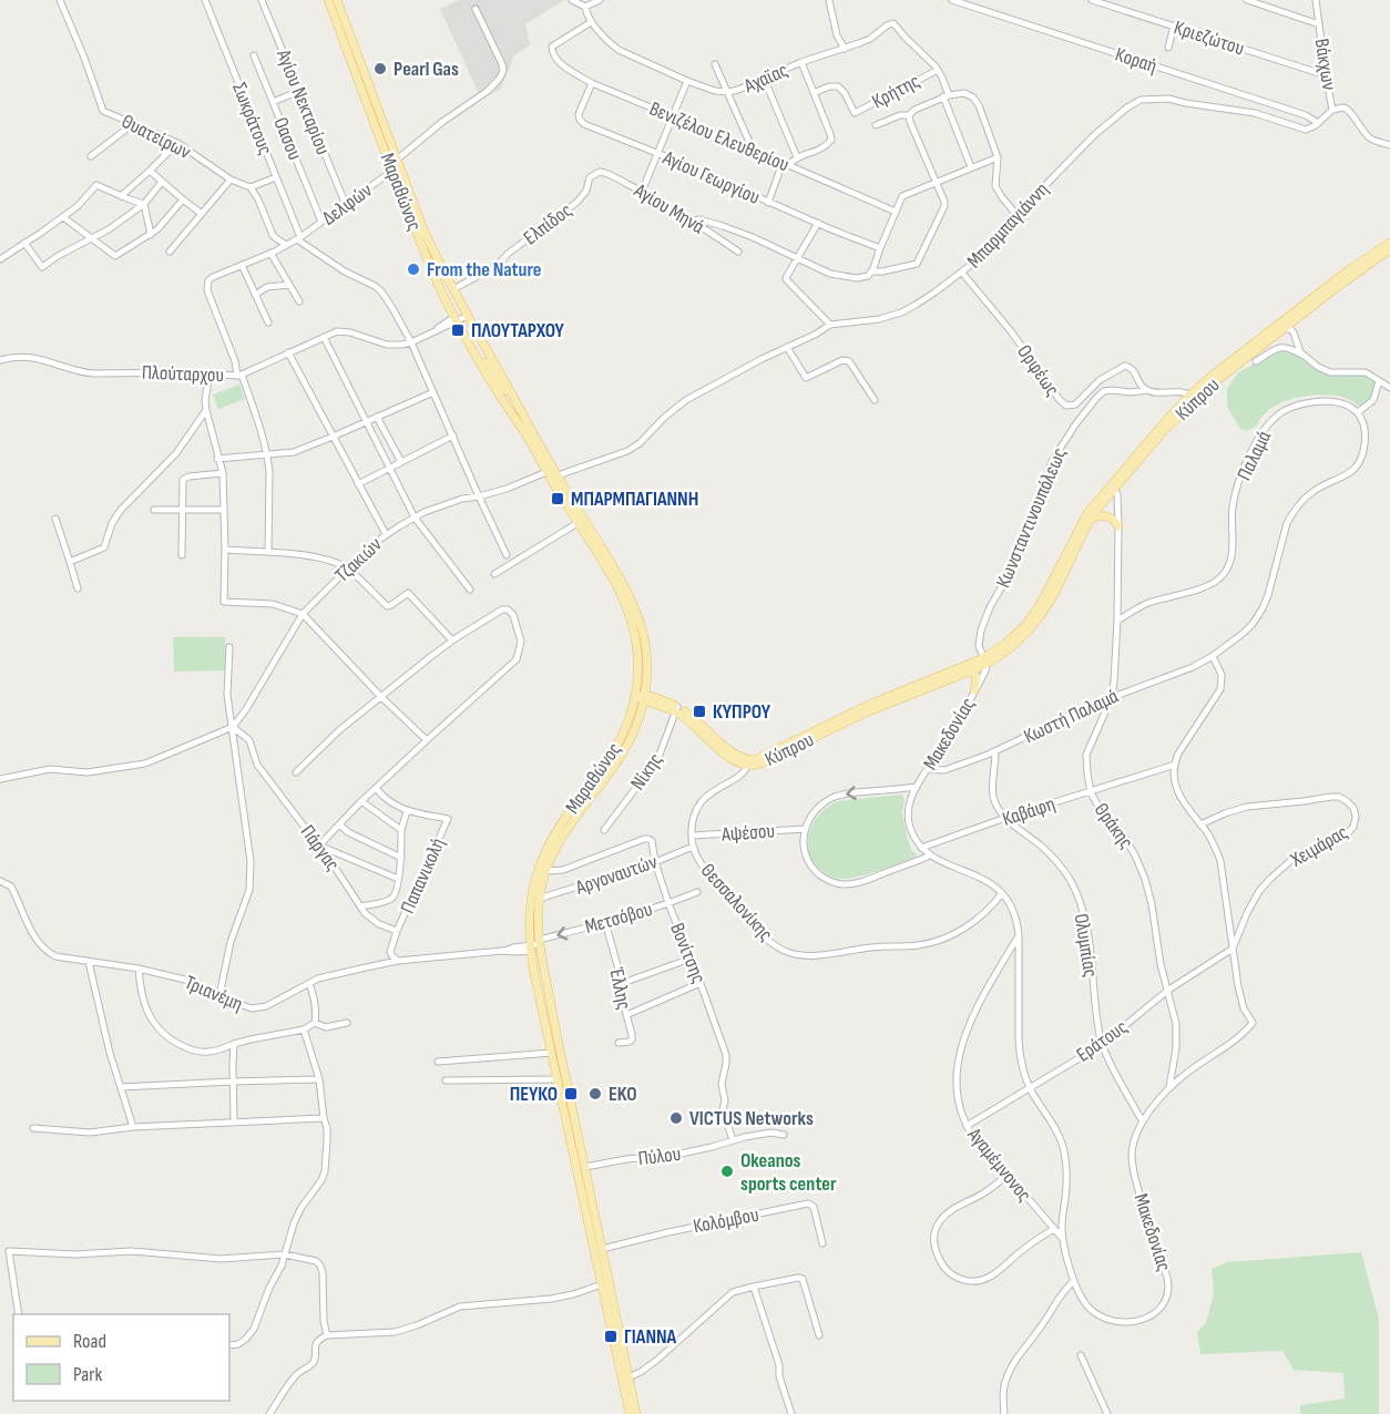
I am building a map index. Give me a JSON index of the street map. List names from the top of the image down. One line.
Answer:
{"streets":{"main road":["Μαραθώνος","Κύπρου"],"street":["Κριεζώτου","Κοραή","Βάκχων","Αχαϊας","Κρήτης","Αγίου Νεκταρίου","Σωκράτους","Θυατείρων","Βενιζέλου Ελευθερίου","Οασου","Αγίου Γεωργίου","Δελφών","Αγίου Μηνά","Ελπίδος","Μπαρμπαγιάννη","Ορφέως","Πλούταρχου","Παλαμά","Κωνσταντινουπόλεως","Τζακιών","Κωστή Παλαμά","Μακεδονίας","Νίκης","Καβάφη","Θράκης","Αψέσου","Χειμάρας","Πάργας","Αργοναυτών","Παπανικολή","Θεσσαλονίκης","Μετσόβου","Ολυμπίας","Βονίτσης","Έλλης","Τριανέμη","Εράτους","Πύλου","Αγαμέμνονος","Κολόμβου"]},"crossings":[["Κριεζώτου","Βάκχων"],["Κοραή","Βάκχων"],["Κοραή","Μπαρμπαγιάννη"],["Βάκχων","Μπαρμπαγιάννη"],["Αχαϊας","Κρήτης"],["Αχαϊας","Βενιζέλου Ελευθερίου"],["Αγίου Νεκταρίου","Δελφών"],["Σωκράτους","Δελφών"],["Βενιζέλου Ελευθερίου","Αγίου Γεωργίου"],["Οασου","Δελφών"],["Μαραθώνος","Δελφών"],["Μαραθώνος","Ελπίδος"],["Μαραθώνος","Μπαρμπαγιάννη"],["Μαραθώνος","Πλούταρχου"],["Μαραθώνος","Κύπρου"],["Μαραθώνος","Τζακιών"],["Μαραθώνος","Αργοναυτών"],["Μαραθώνος","Μετσόβου"],["Μαραθώνος","Βονίτσης"],["Μαραθώνος","Τριανέμη"],["Μαραθώνος","Πύλου"],["Μαραθώνος","Κολόμβου"],["Δελφών","Πλούταρχου"],["Αγίου Μηνά","Ελπίδος"],["Μπαρμπαγιάννη","Ορφέως"],["Ορφέως","Κωνσταντινουπόλεως"],["Κύπρου","Κωνσταντινουπόλεως"],["Κύπρου","Μακεδονίας"],["Κύπρου","Νίκης"],["Κύπρου","Θράκης"],["Κύπρου","Θεσσαλονίκης"],["Παλαμά","Θράκης"],["Κωνσταντινουπόλεως","Μακεδονίας"],["Τζακιών","Πάργας"],["Κωστή Παλαμά","Μακεδονίας"],["Κωστή Παλαμά","Θράκης"],["Κωστή Παλαμά","Ολυμπίας"],["Μακεδονίας","Καβάφη"],["Μακεδονίας","Θράκης"],["Μακεδονίας","Χειμάρας"],["Μακεδονίας","Θεσσαλονίκης"],["Μακεδονίας","Ολυμπίας"],["Μακεδονίας","Εράτους"],["Μακεδονίας","Αγαμέμνονος"],["Καβάφη","Θράκης"],["Καβάφη","Ολυμπίας"],["Θράκης","Εράτους"],["Αψέσου","Θεσσαλονίκης"],["Χειμάρας","Εράτους"],["Πάργας","Παπανικολή"],["Αργοναυτών","Θεσσαλονίκης"],["Αργοναυτών","Βονίτσης"],["Μετσόβου","Βονίτσης"],["Μετσόβου","Έλλης"],["Μετσόβου","Τριανέμη"],["Ολυμπίας","Εράτους"],["Βονίτσης","Πύλου"],["Εράτους","Αγαμέμνονος"]],"one_way":["Μετσόβου"],"places":{"other":["Pearl Gas","From the Nature","EKO","VICTUS Networks","Okeanos sports center"],"transit":["ΠΛΟΥΤΑΡΧΟΥ","ΜΠΑΡΜΠΑΓΙΑΝΝΗ","ΚΥΠΡΟΥ","ΠΕΥΚΟ","ΓΙΑΝΝΑ"]},"legend":["Road","Park"]}
